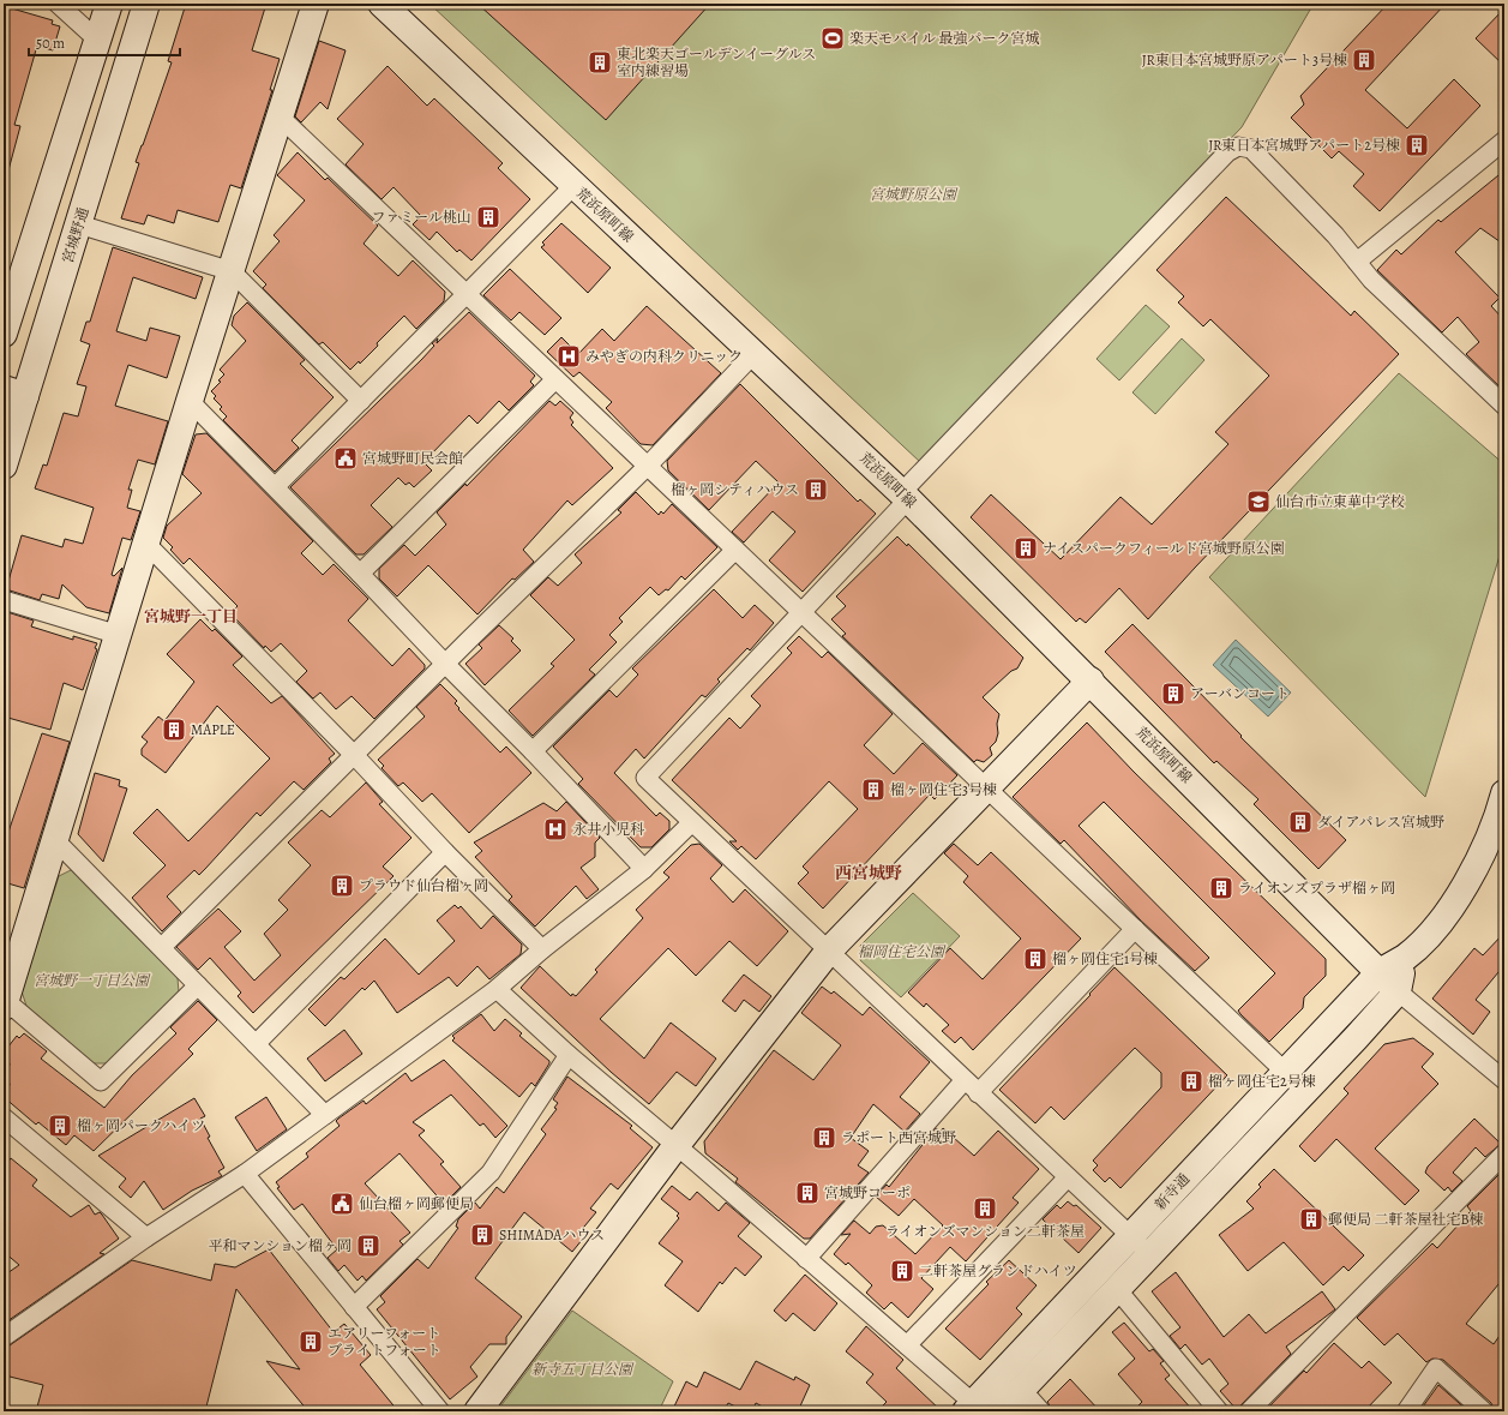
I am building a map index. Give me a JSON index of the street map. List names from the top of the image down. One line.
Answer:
{"streets":{"street":["荒浜原町線","宮城野通","新寺通"]},"crossings":[["荒浜原町線","新寺通"]],"districts":["宮城野一丁目","西宮城野"],"parks":["宮城野原公園","榴岡住宅公園","宮城野一丁目公園","新寺五丁目公園"],"places":{"sports":["楽天モバイル 最強パーク宮城"],"building":["JR東日本宮城野原アパート3号棟","東北楽天ゴールデンイーグルス 室内練習場","JR東日本宮城野アパート2号棟","ファミール桃山","榴ヶ岡シティハウス","ナイスパークフィールド宮城野原公園","アーバンコート","MAPLE","榴ヶ岡住宅3号棟","ダイアパレス宮城野","プラウド仙台榴ヶ岡","ライオンズプラザ榴ヶ岡","榴ヶ岡住宅1号棟","榴ヶ岡住宅2号棟","榴ヶ岡パークハイツ","ラポート西宮城野","宮城野コーポ","ライオンズマンション二軒茶屋","郵便局 二軒茶屋社宅B棟","SHIMADAハウス","平和マンション榴ヶ岡","二軒茶屋グランドハイツ","エアリーフォート ブライトフォート"],"hospital":["みやぎの内科クリニック","永井小児科"],"public building":["宮城野町民会館","仙台榴ヶ岡郵便局"],"school or university":["仙台市立東華中学校"]},"scale_bar":"50 m"}
